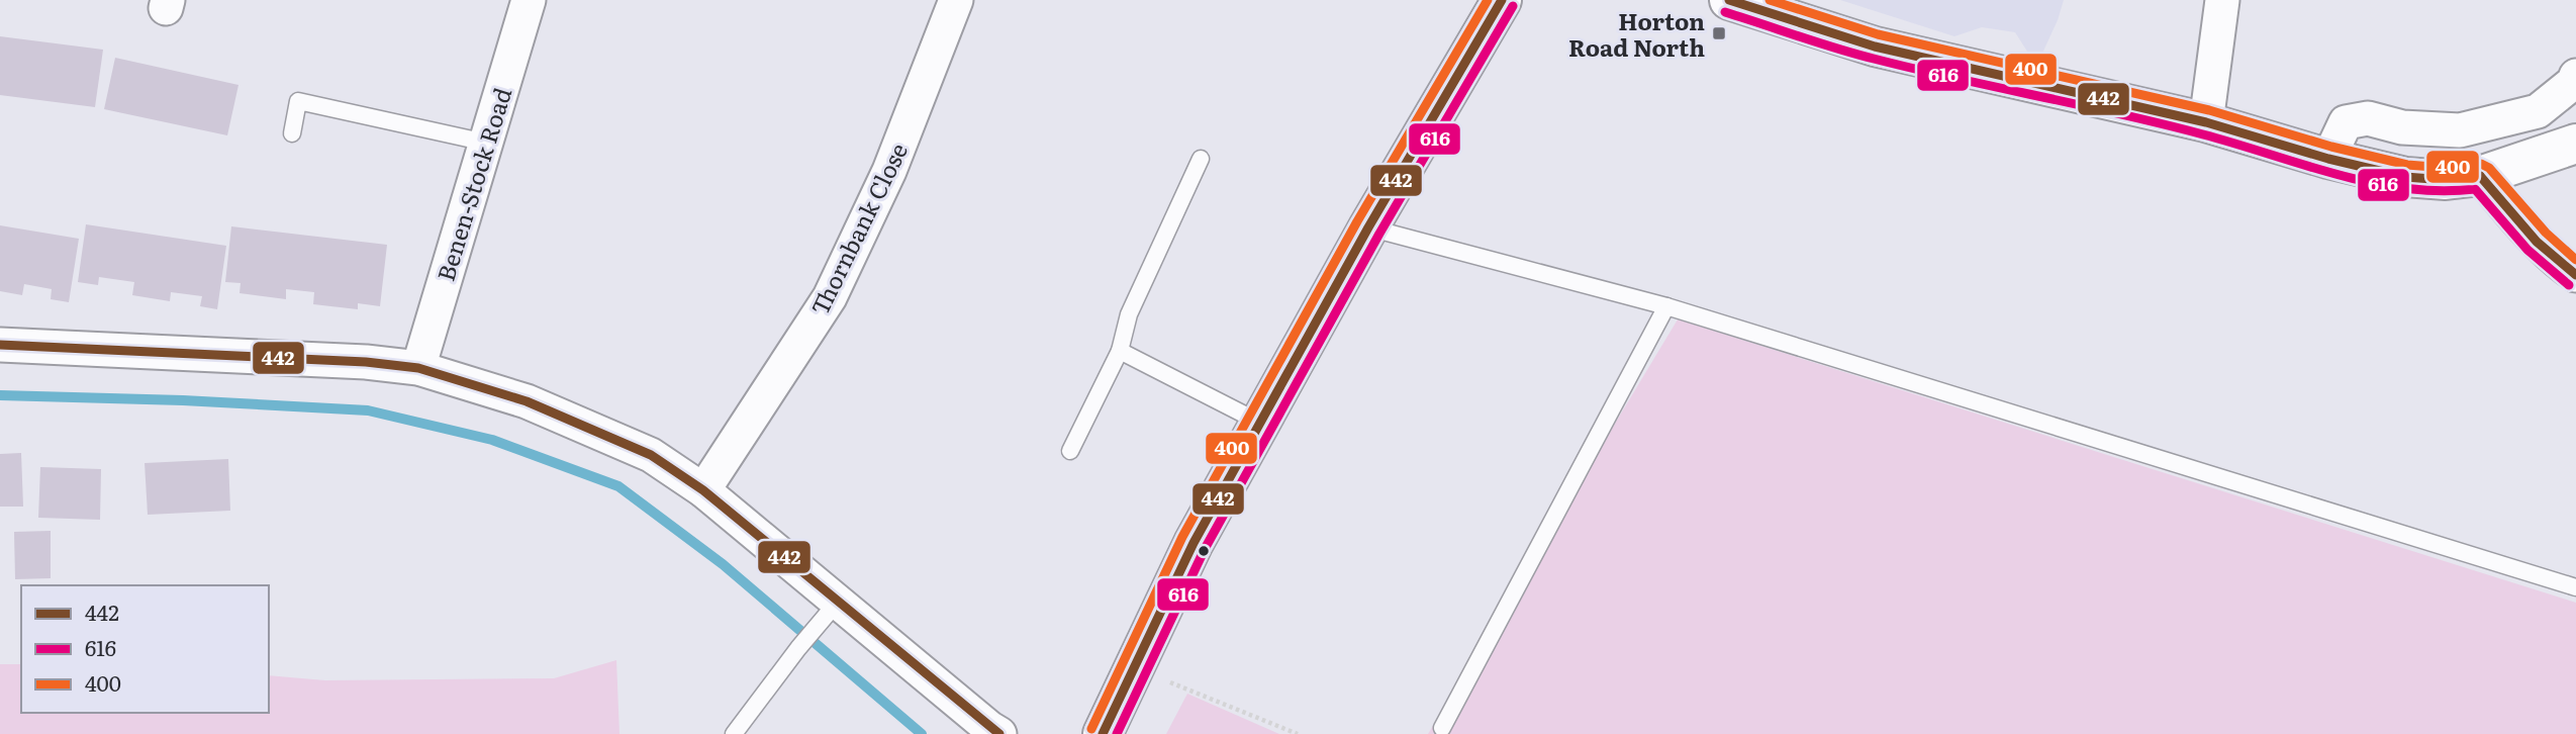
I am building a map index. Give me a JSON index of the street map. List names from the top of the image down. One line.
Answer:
{"streets":{"street":["Benen-Stock Road","Thornbank Close"]},"places":{"transit":["Horton Road North"]},"lines":["transit line 442","transit line 400","transit line 616"],"legend":["442","616","400"]}
